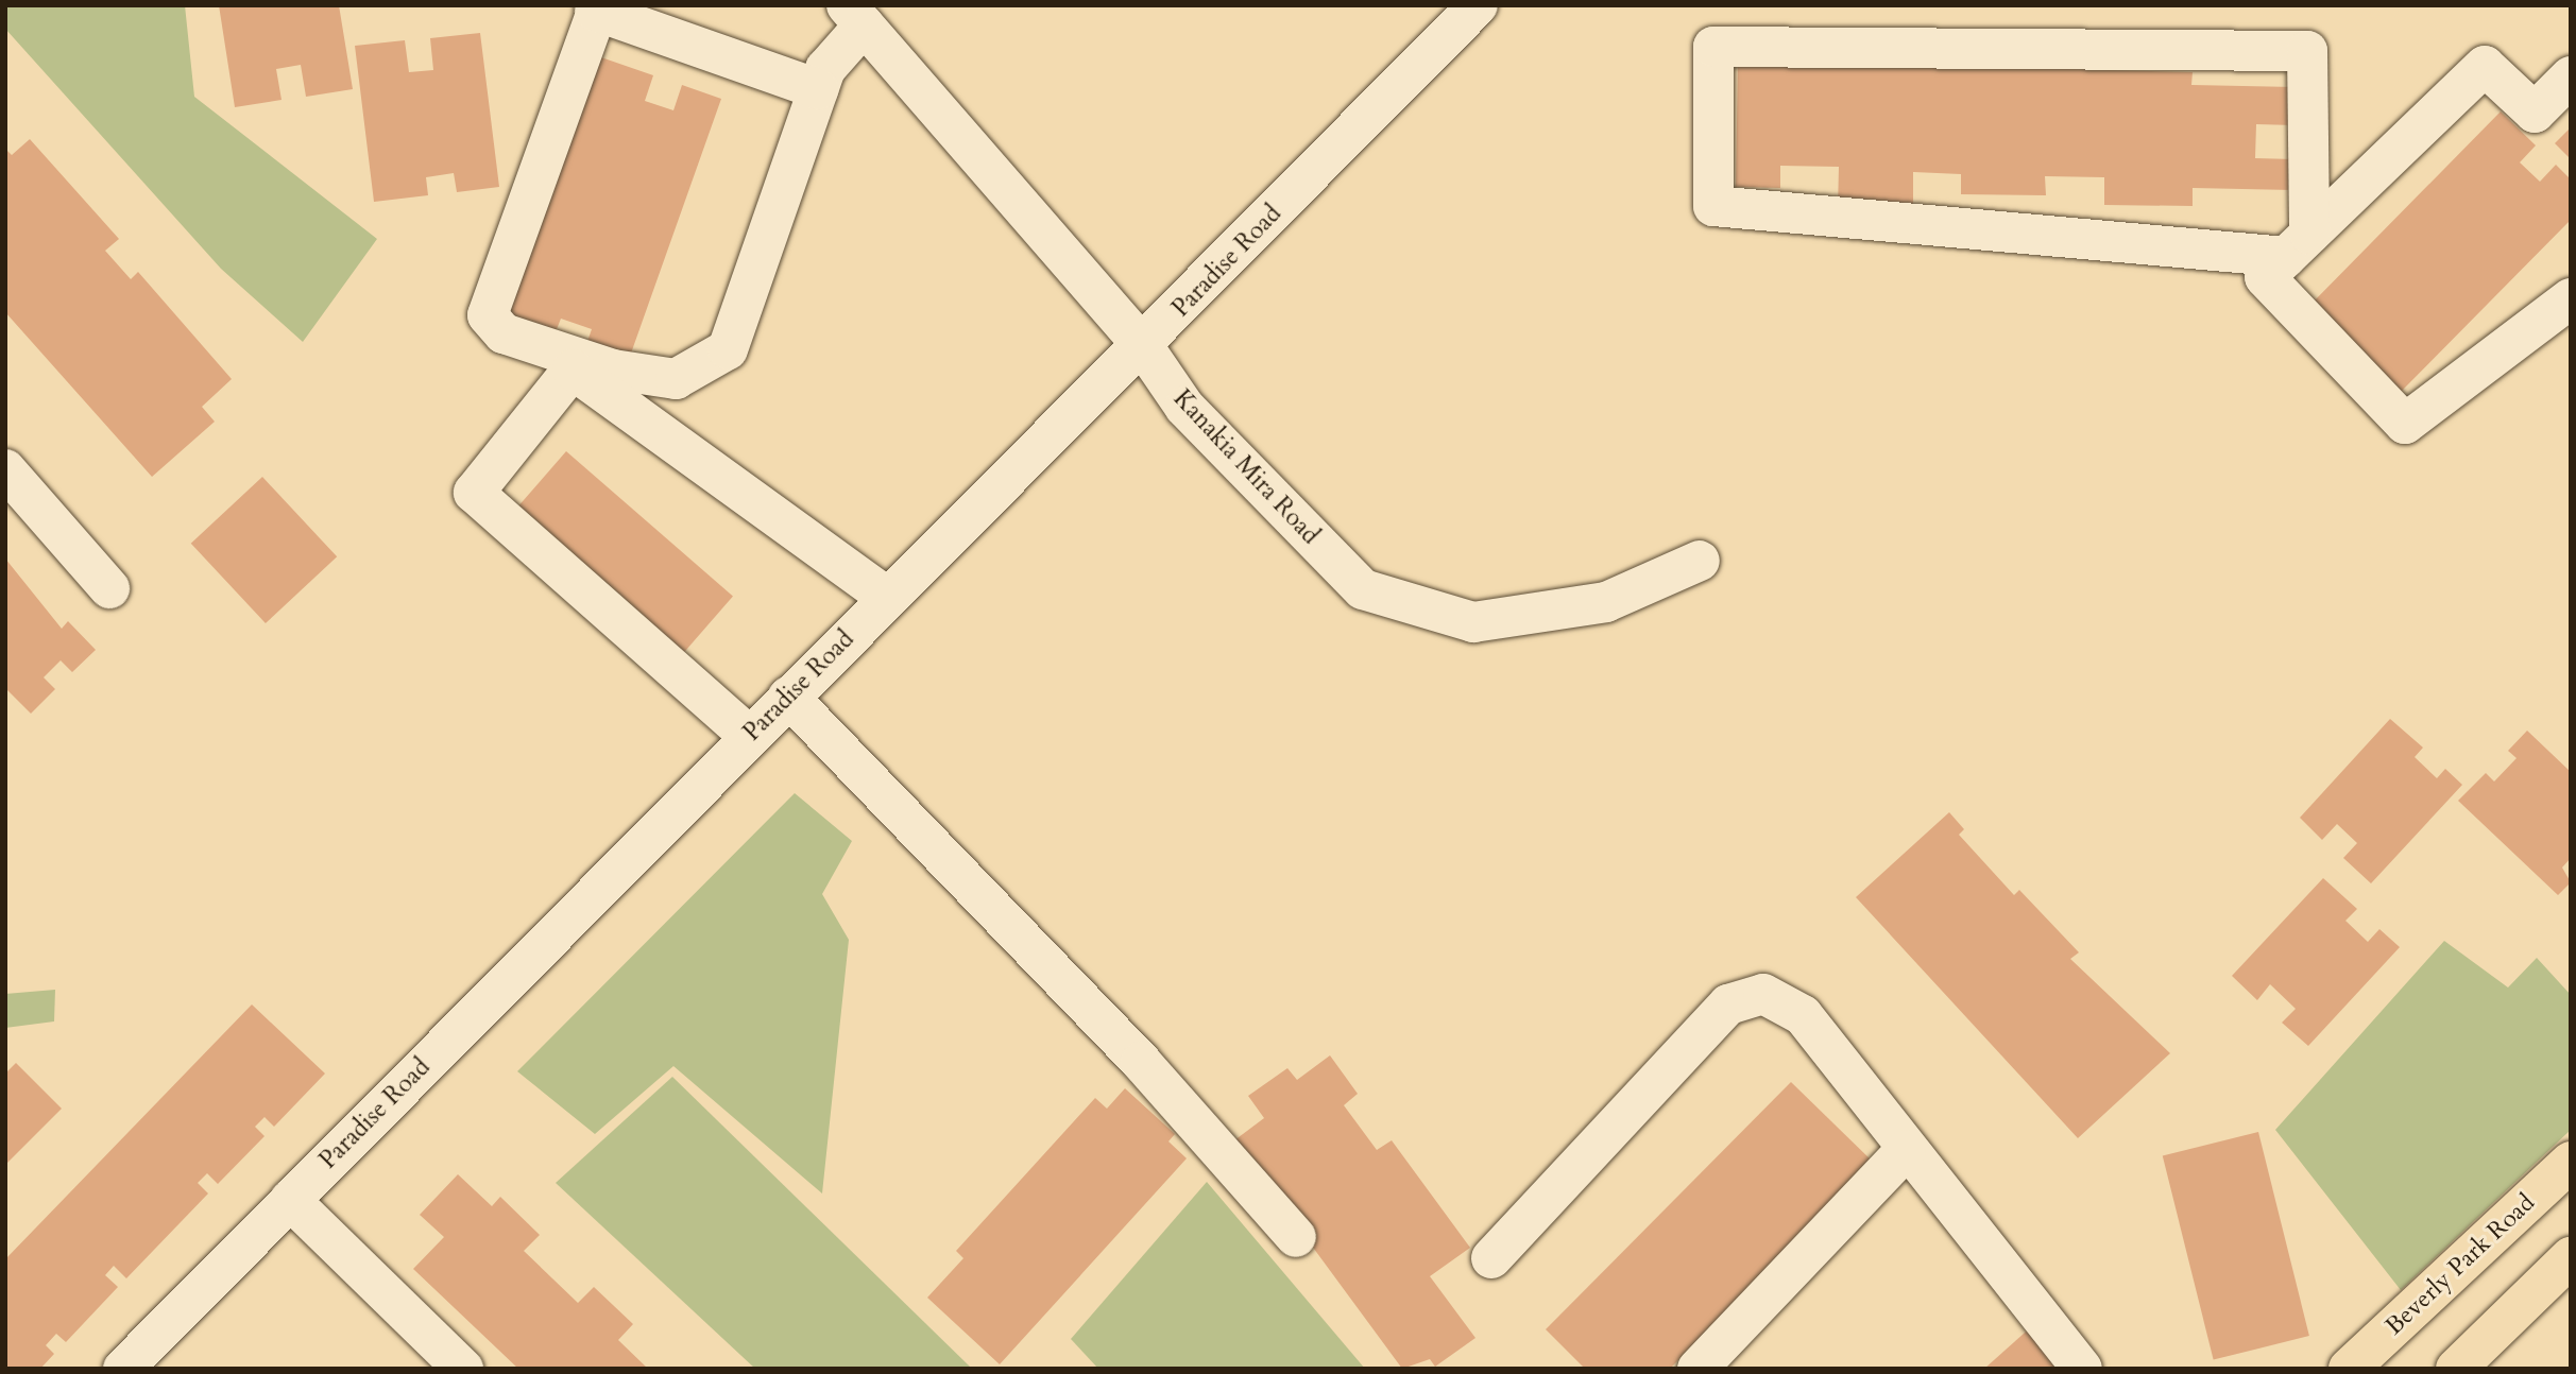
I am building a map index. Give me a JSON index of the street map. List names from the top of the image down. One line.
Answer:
{"streets":{"main road":["Beverly Park Road"],"street":["Paradise Road","Kanakia Mira Road"]},"crossings":[["Paradise Road","Kanakia Mira Road"]]}
